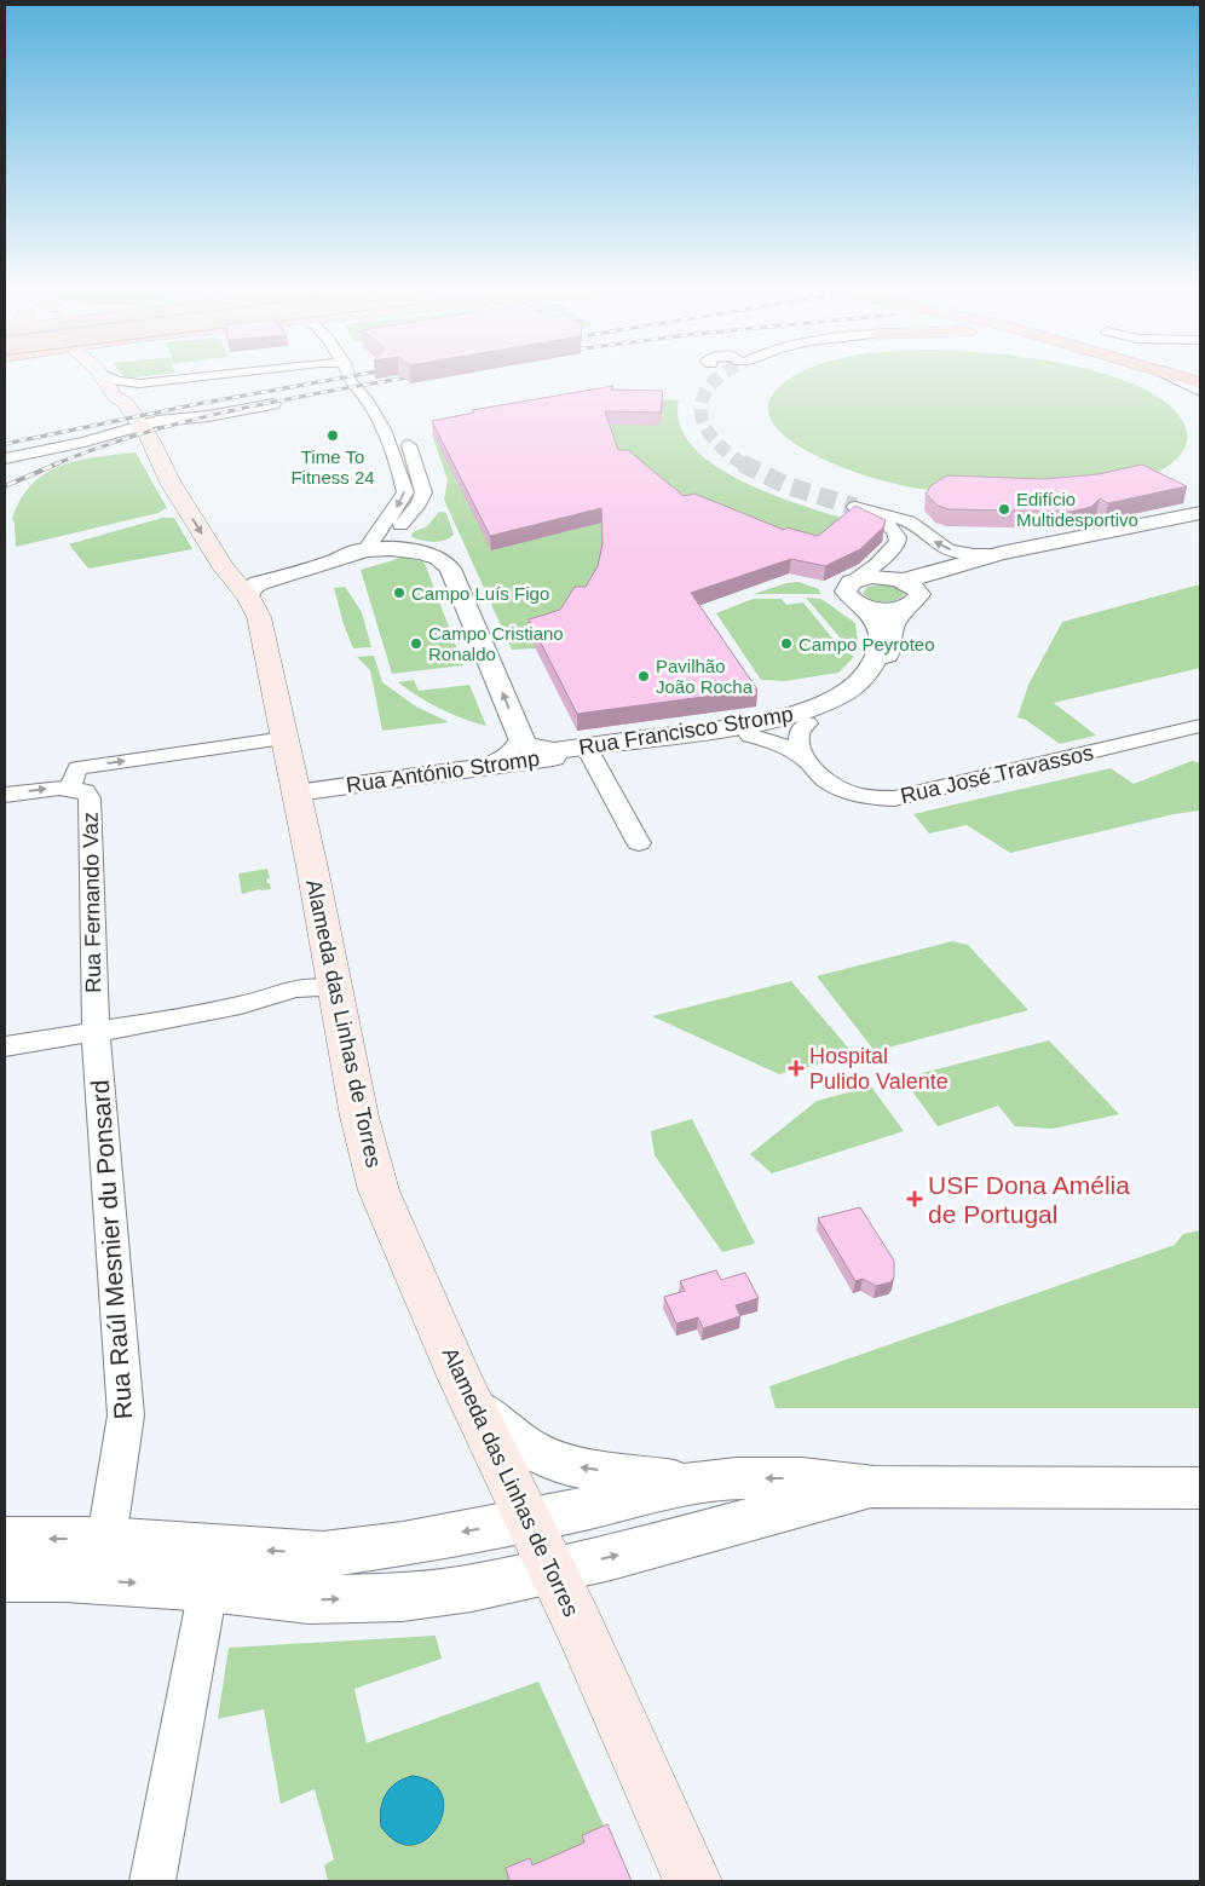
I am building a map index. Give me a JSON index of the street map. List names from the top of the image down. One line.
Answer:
{"streets":{"main road":["Alameda das Linhas de Torres"],"street":["Rua Francisco Stromp","Rua António Stromp","Rua José Travassos","Rua Fernando Vaz","Rua Raúl Mesnier du Ponsard"]},"crossings":[["Rua Francisco Stromp","Rua António Stromp"],["Rua Francisco Stromp","Rua José Travassos"],["Rua António Stromp","Alameda das Linhas de Torres"],["Rua Fernando Vaz","Rua Raúl Mesnier du Ponsard"]],"places":{"other":["Time To Fitness 24","Edifício Multidesportivo","Campo Luís Figo","Campo Cristiano Ronaldo","Campo Peyroteo","Pavilhão João Rocha"],"health":["Hospital Pulido Valente","USF Dona Amélia de Portugal"]}}
